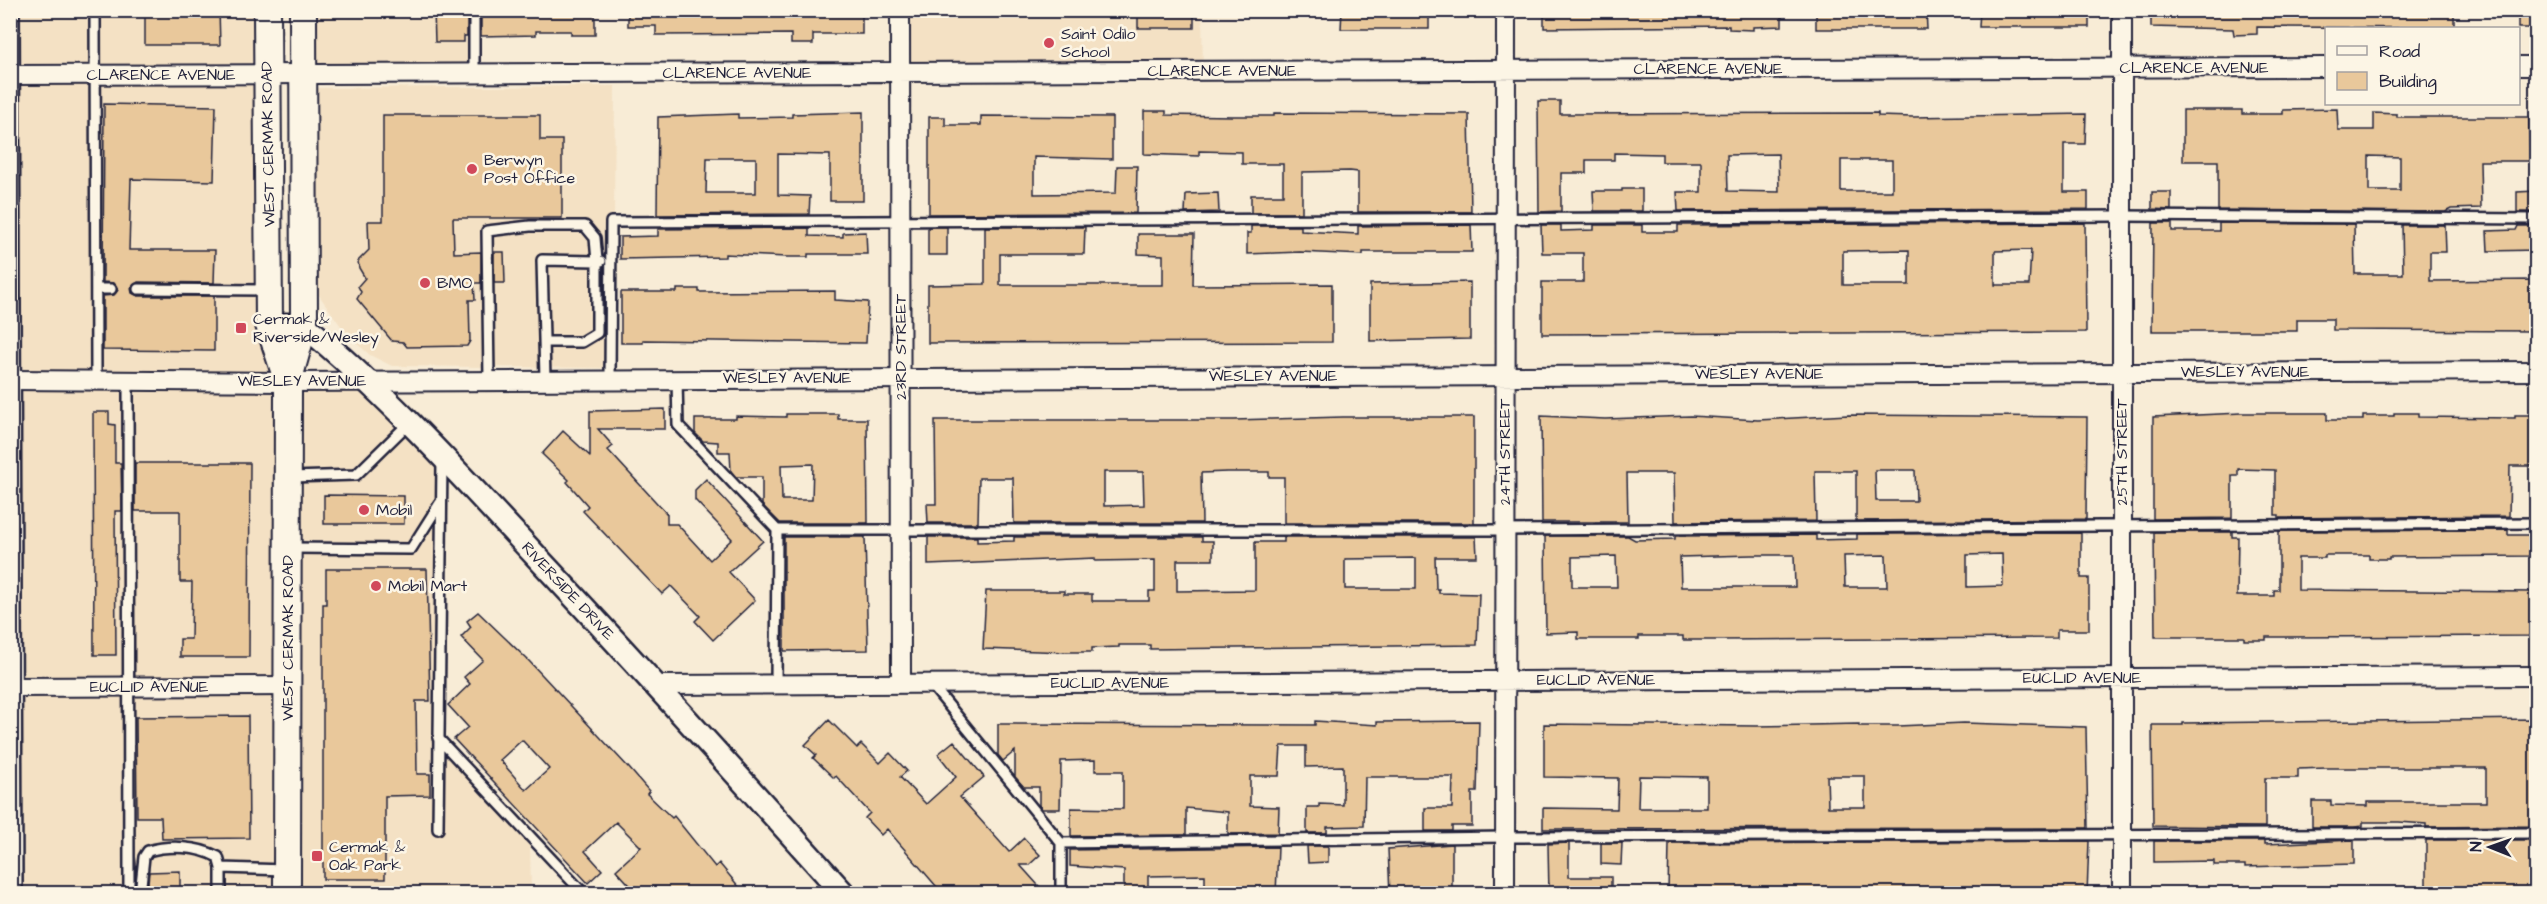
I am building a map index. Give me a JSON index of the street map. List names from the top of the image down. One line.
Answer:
{"streets":{"main road":["WEST CERMAK ROAD"],"street":["CLARENCE AVENUE","23RD STREET","WESLEY AVENUE","24TH STREET","25TH STREET","RIVERSIDE DRIVE","EUCLID AVENUE"]},"crossings":[["CLARENCE AVENUE","WEST CERMAK ROAD"],["CLARENCE AVENUE","23RD STREET"],["CLARENCE AVENUE","24TH STREET"],["CLARENCE AVENUE","25TH STREET"],["WEST CERMAK ROAD","WESLEY AVENUE"],["WEST CERMAK ROAD","RIVERSIDE DRIVE"],["WEST CERMAK ROAD","EUCLID AVENUE"],["23RD STREET","WESLEY AVENUE"],["23RD STREET","EUCLID AVENUE"],["WESLEY AVENUE","24TH STREET"],["WESLEY AVENUE","25TH STREET"],["WESLEY AVENUE","RIVERSIDE DRIVE"],["24TH STREET","EUCLID AVENUE"],["25TH STREET","EUCLID AVENUE"],["RIVERSIDE DRIVE","EUCLID AVENUE"]],"places":{"other":["Saint Odilo School","Berwyn Post Office","BMO","Mobil","Mobil Mart"],"transit":["Cermak & Riverside/Wesley","Cermak & Oak Park"]},"legend":["Road","Building"],"north":"left"}
